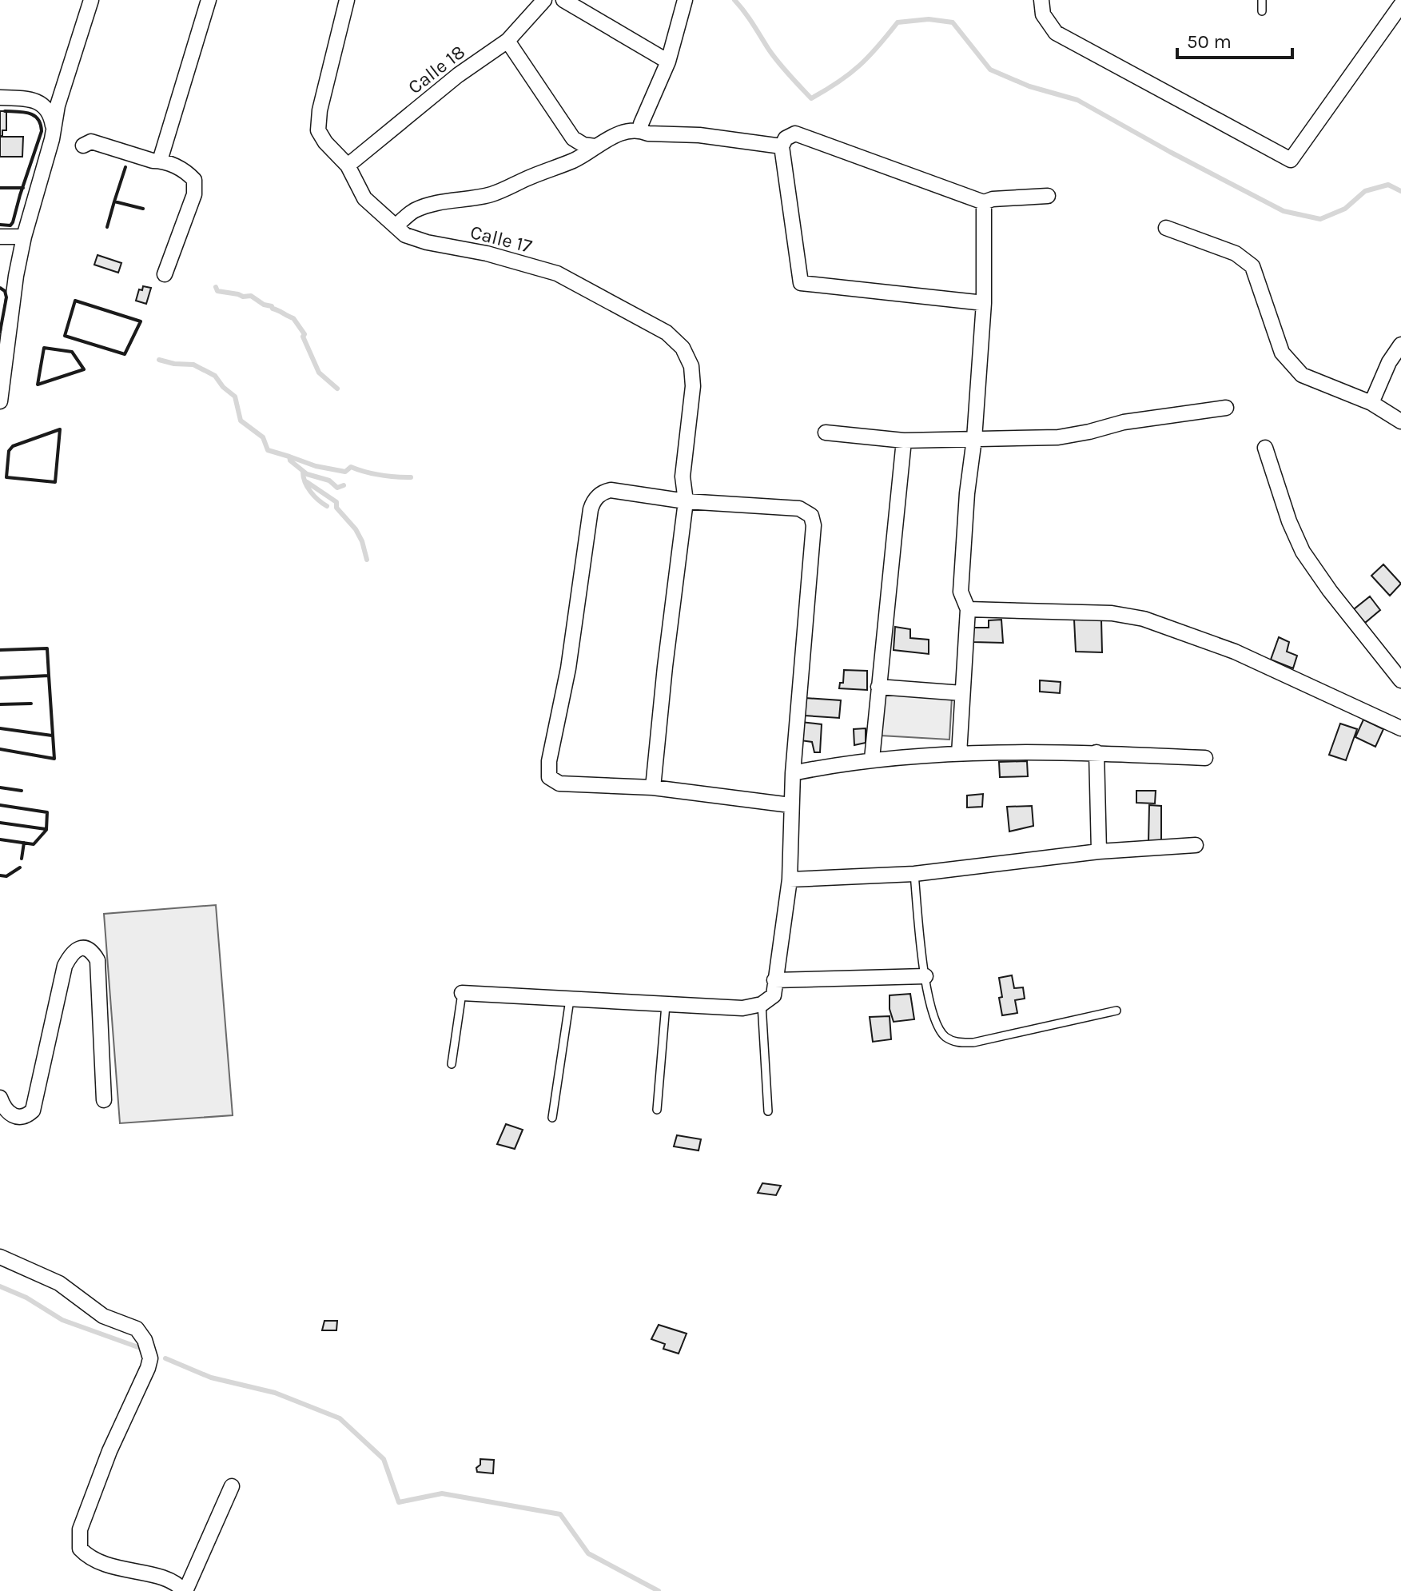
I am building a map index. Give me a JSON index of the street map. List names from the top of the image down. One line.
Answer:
{"streets":{"street":["Calle 18","Calle 17"]},"crossings":[["Calle 18","Calle 17"]],"scale_bar":"50 m"}
